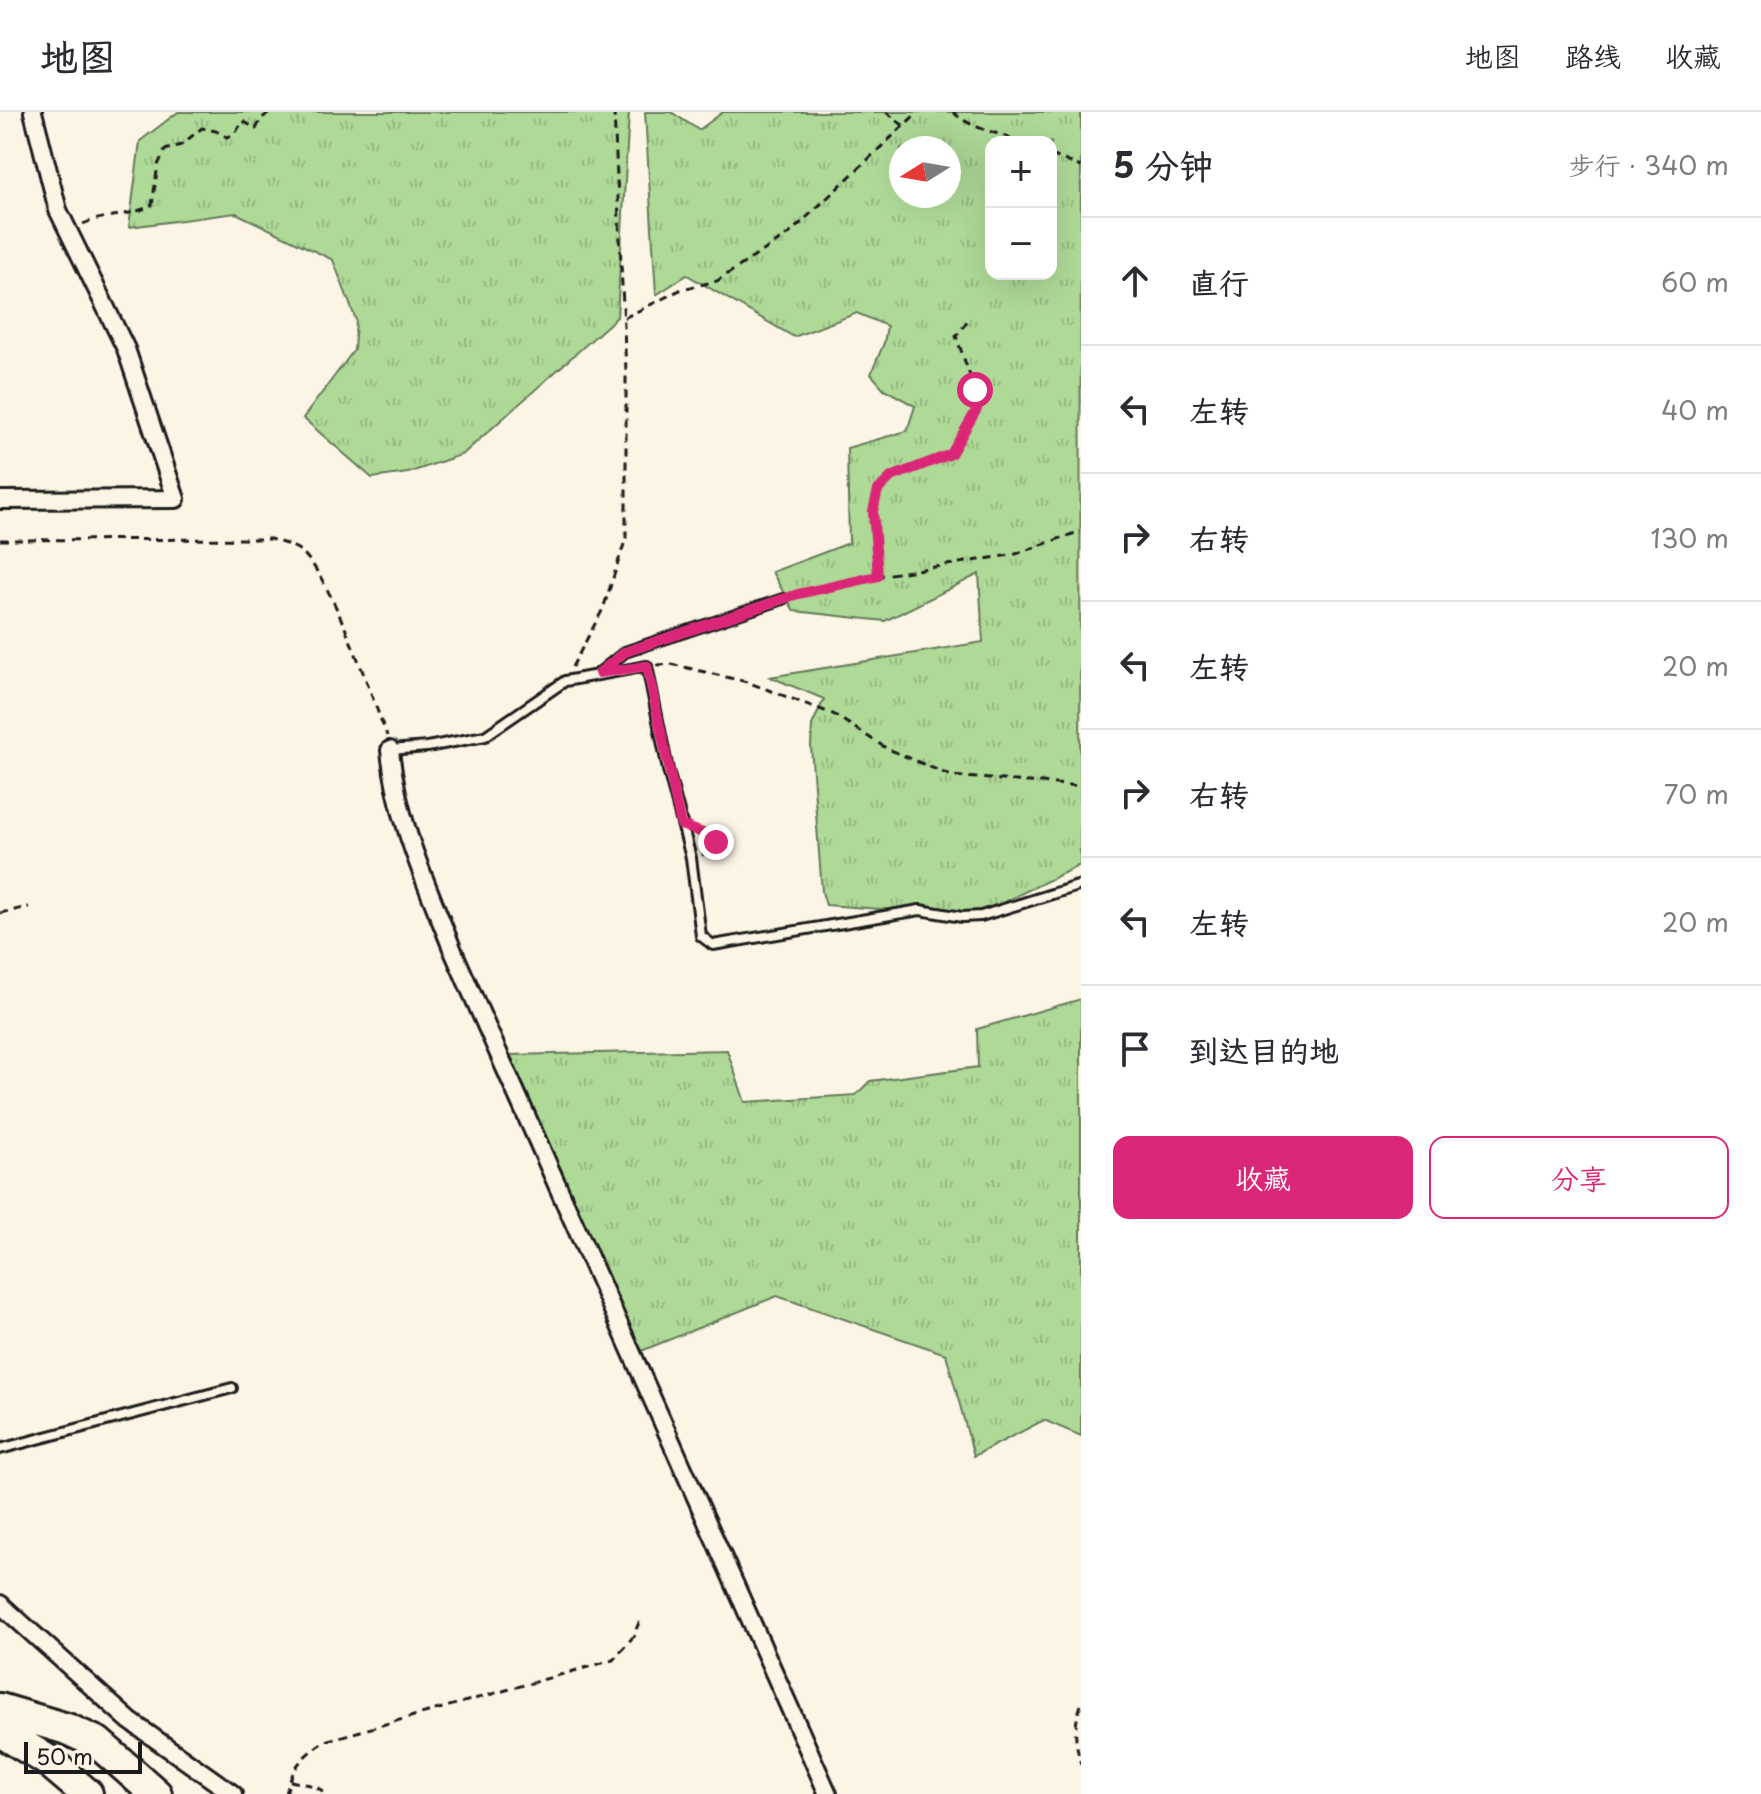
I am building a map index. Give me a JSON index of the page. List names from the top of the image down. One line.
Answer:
{"scale_bar":"50 m","north":"left","page":{"header":"地图","nav":["地图","路线","收藏"],"heading":["5 分钟","步行 · 340 m"],"map_buttons":["+","−"],"list":[["直行","60 m"],["左转","40 m"],["右转","130 m"],["左转","20 m"],["右转","70 m"],["左转","20 m"],"到达目的地"],"buttons":["收藏","分享"],"scale":"50 m"}}
